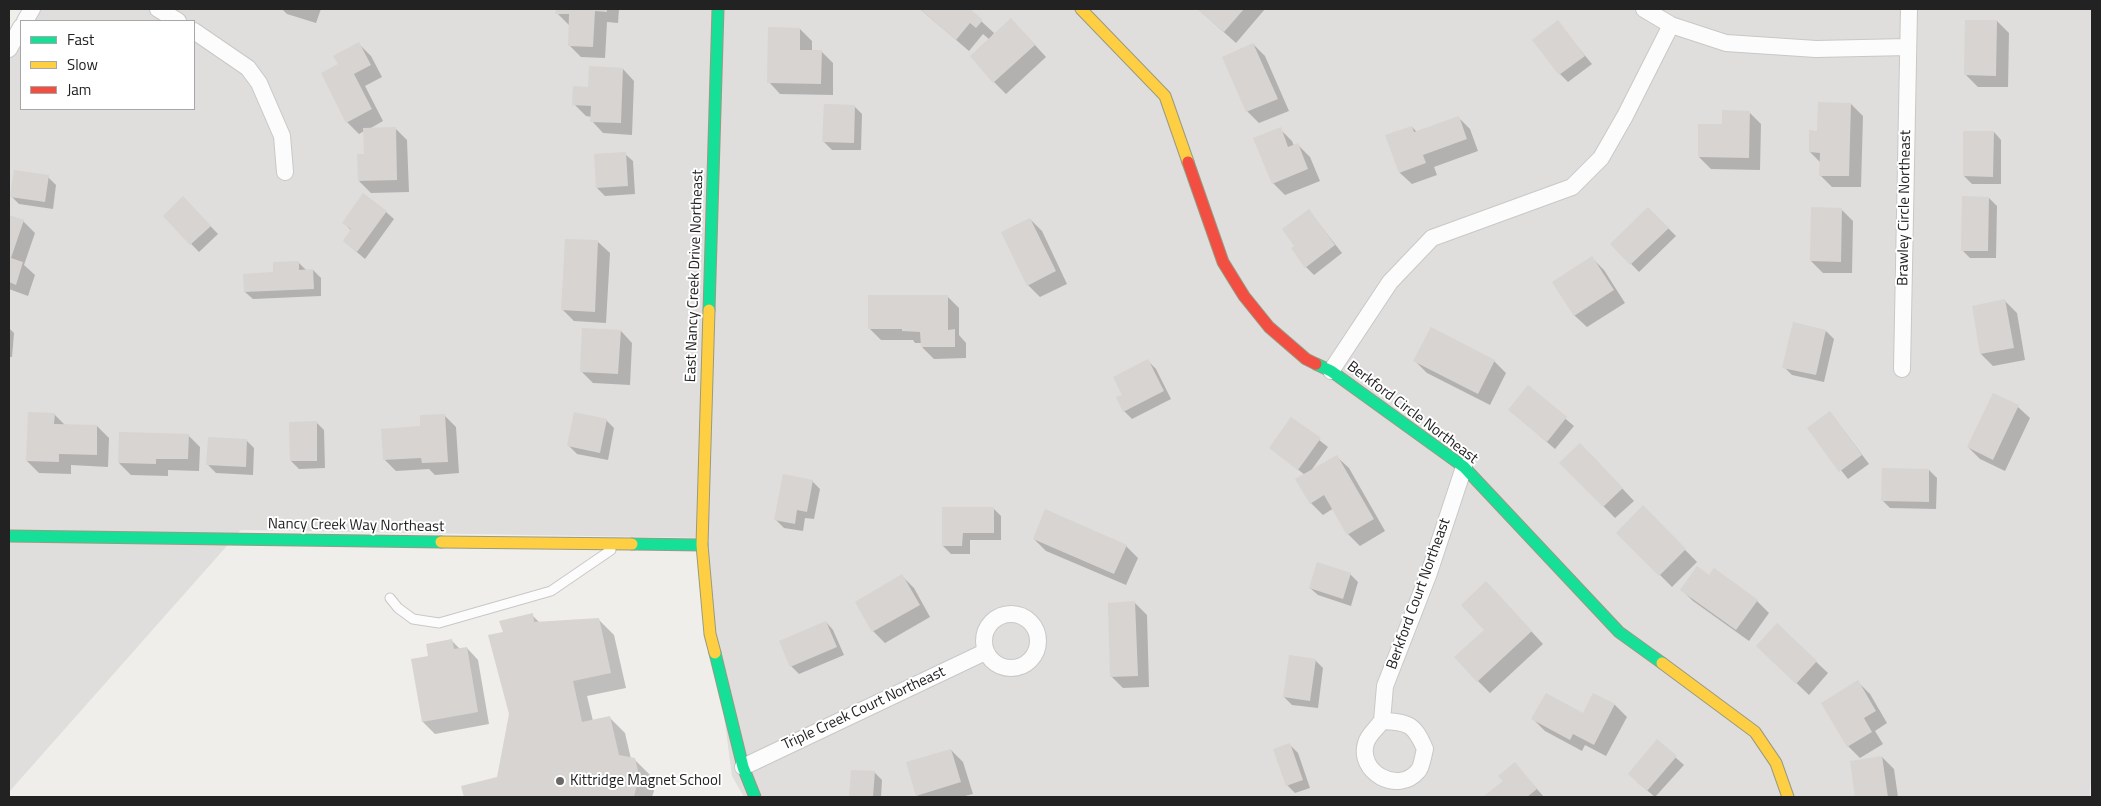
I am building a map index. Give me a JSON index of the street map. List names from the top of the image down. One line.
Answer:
{"streets":{"street":["Brawley Circle Northeast","East Nancy Creek Drive Northeast","Berkford Circle Northeast","Nancy Creek Way Northeast","Berkford Court Northeast","Triple Creek Court Northeast"]},"crossings":[["East Nancy Creek Drive Northeast","Nancy Creek Way Northeast"],["East Nancy Creek Drive Northeast","Triple Creek Court Northeast"],["Berkford Circle Northeast","Berkford Court Northeast"]],"places":["Kittridge Magnet School"],"legend":["Fast","Slow","Jam"]}
